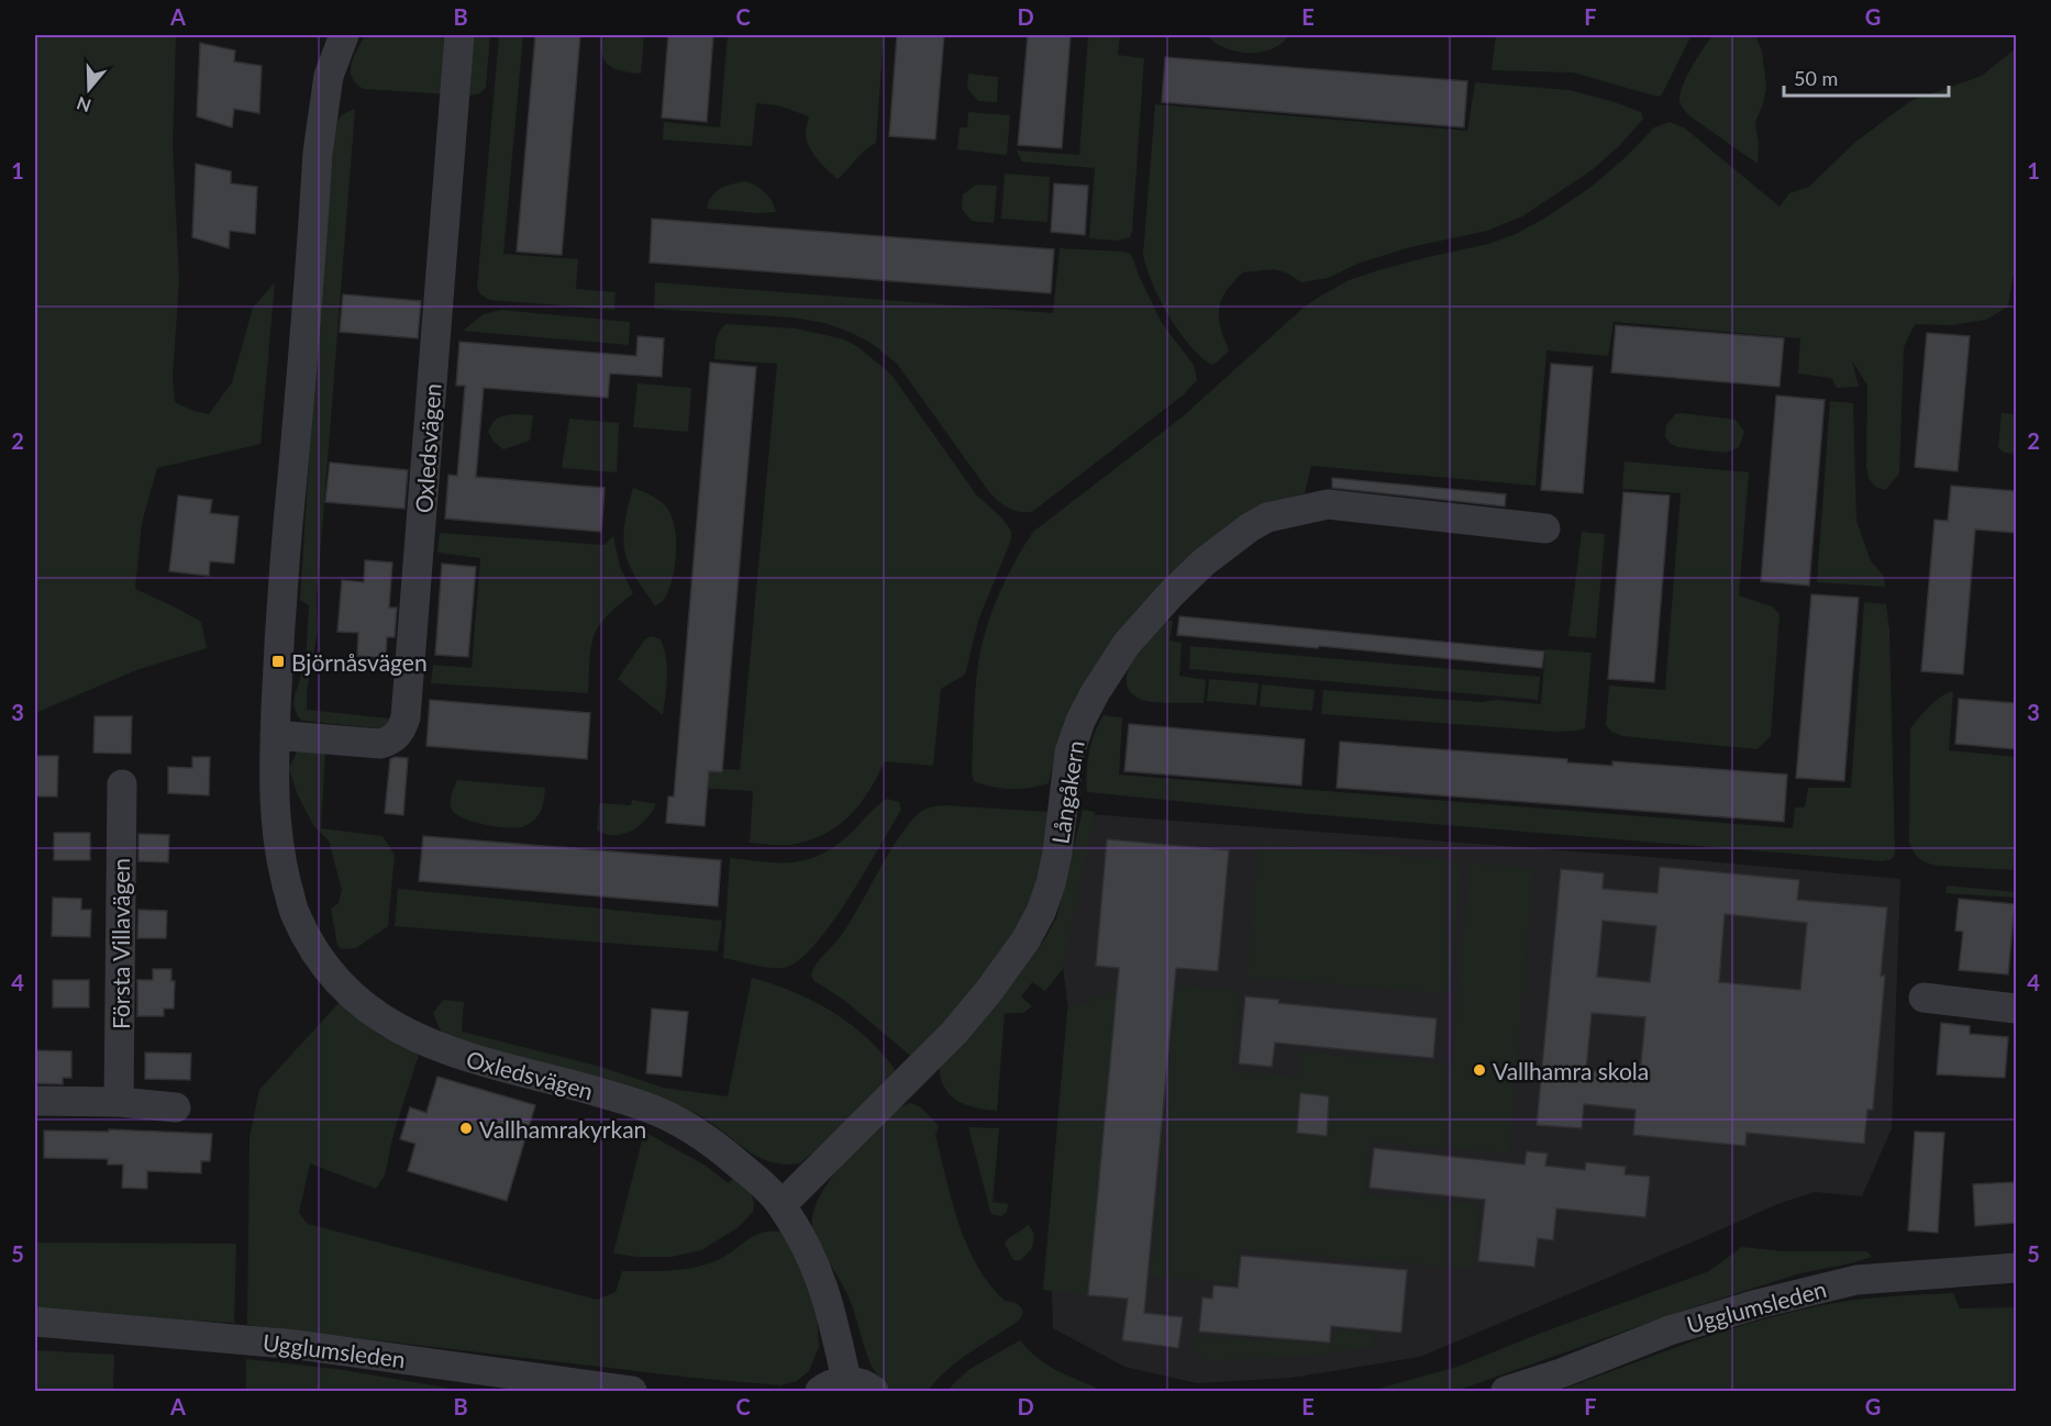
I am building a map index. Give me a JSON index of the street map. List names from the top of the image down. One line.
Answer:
{"streets":{"street":["Oxledsvägen","Långåkern","Första Villavägen","Ugglumsleden"]},"crossings":[["Oxledsvägen","Långåkern"]],"places":{"transit":["Björnåsvägen"],"other":["Vallhamra skola","Vallhamrakyrkan"]},"scale_bar":"50 m","north":"bottom","grid":{"columns":["A","B","C","D","E","F","G"],"rows":["1","2","3","4","5"]}}
